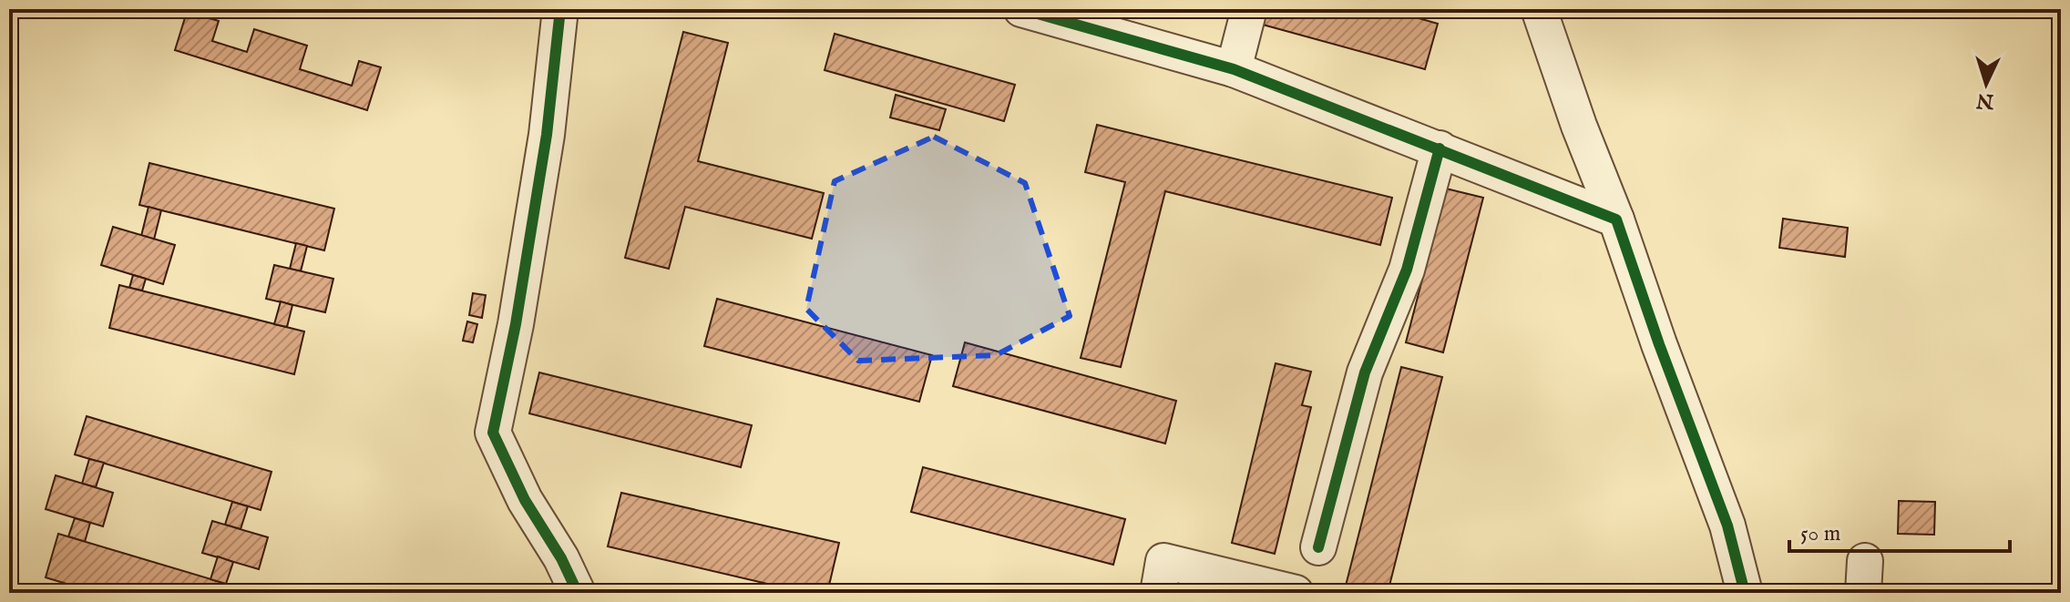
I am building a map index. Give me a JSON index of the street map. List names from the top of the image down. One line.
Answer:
{"scale_bar":"50 m","north":"bottom"}
